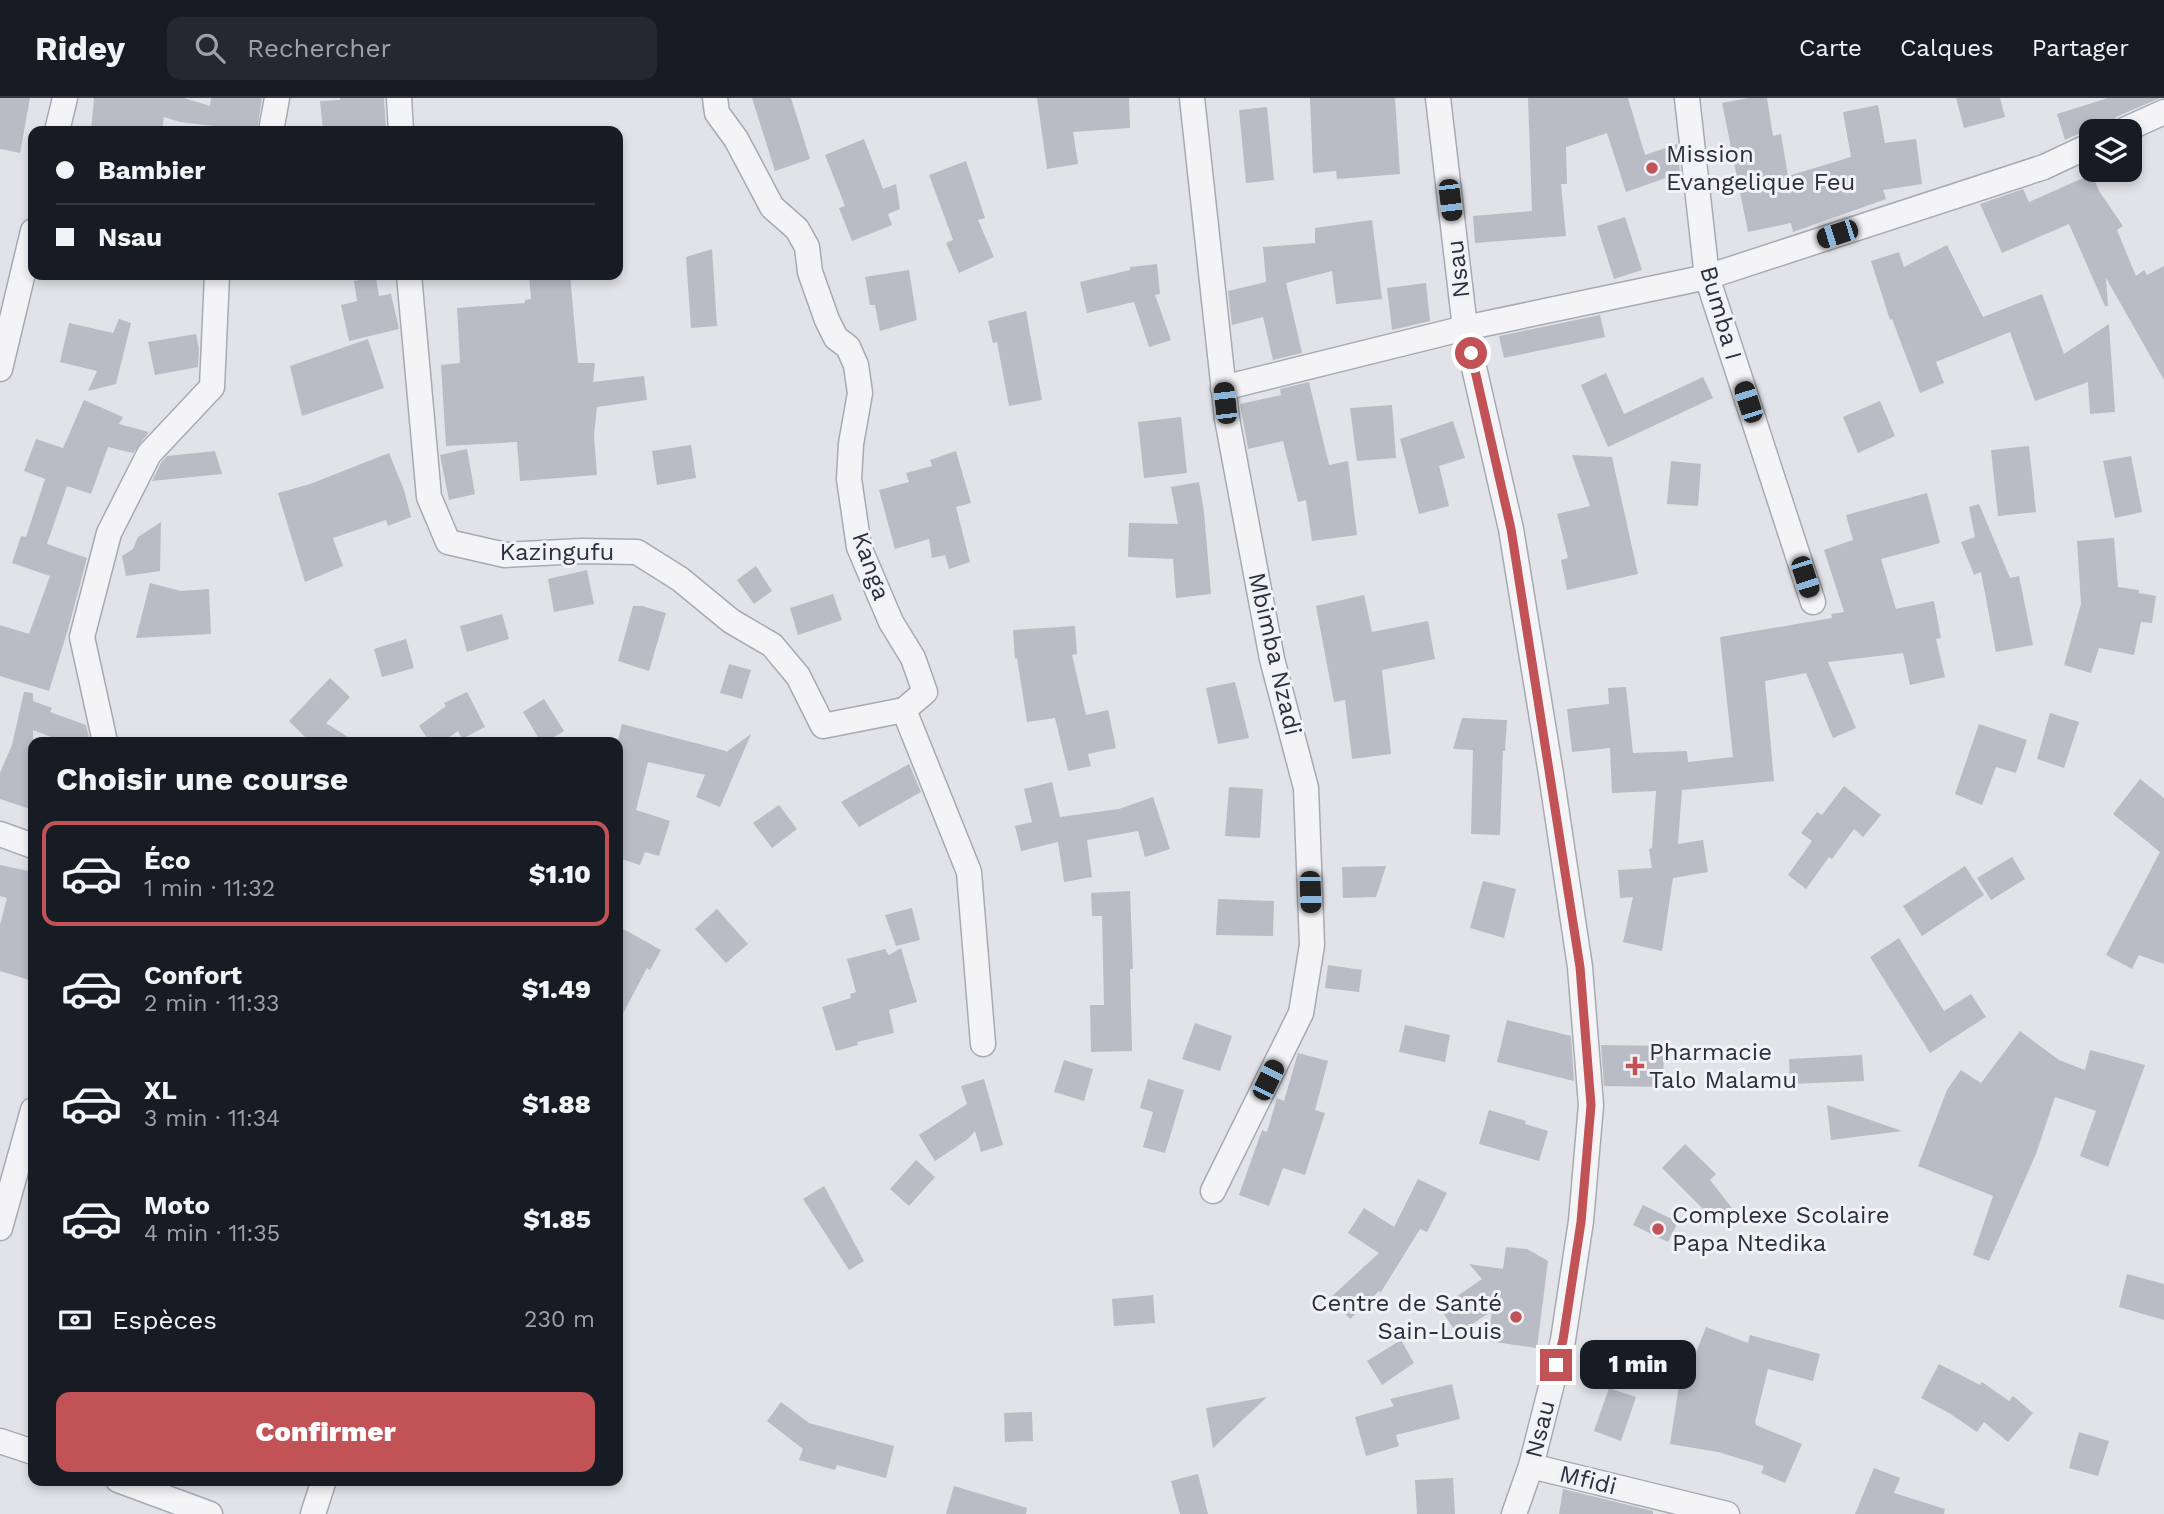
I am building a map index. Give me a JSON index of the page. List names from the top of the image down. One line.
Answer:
{"streets":{"street":["Nsau","Bumba I","Kazingufu","Kanga","Mbimba Nzadi","Mfidi"]},"crossings":[["Nsau","Mfidi"],["Kazingufu","Kanga"]],"places":{"other":["Mission Evangelique Feu","Complexe Scolaire Papa Ntedika","Centre de Santé Sain-Louis"],"health":["Pharmacie Talo Malamu"]},"page":{"header":"Ridey","search":"Rechercher","nav":["Carte","Calques","Partager"],"banner":["Bambier","Nsau"],"heading":"Choisir une course","list":[{"name":"Éco","note":"1 min · 11:32","value":"$1.10"},{"name":"Confort","note":"2 min · 11:33","value":"$1.49"},{"name":"XL","note":"3 min · 11:34","value":"$1.88"},{"name":"Moto","note":"4 min · 11:35","value":"$1.85"}],"pay":["Espèces","230 m"],"bubble":"1 min","buttons":"Confirmer"}}
